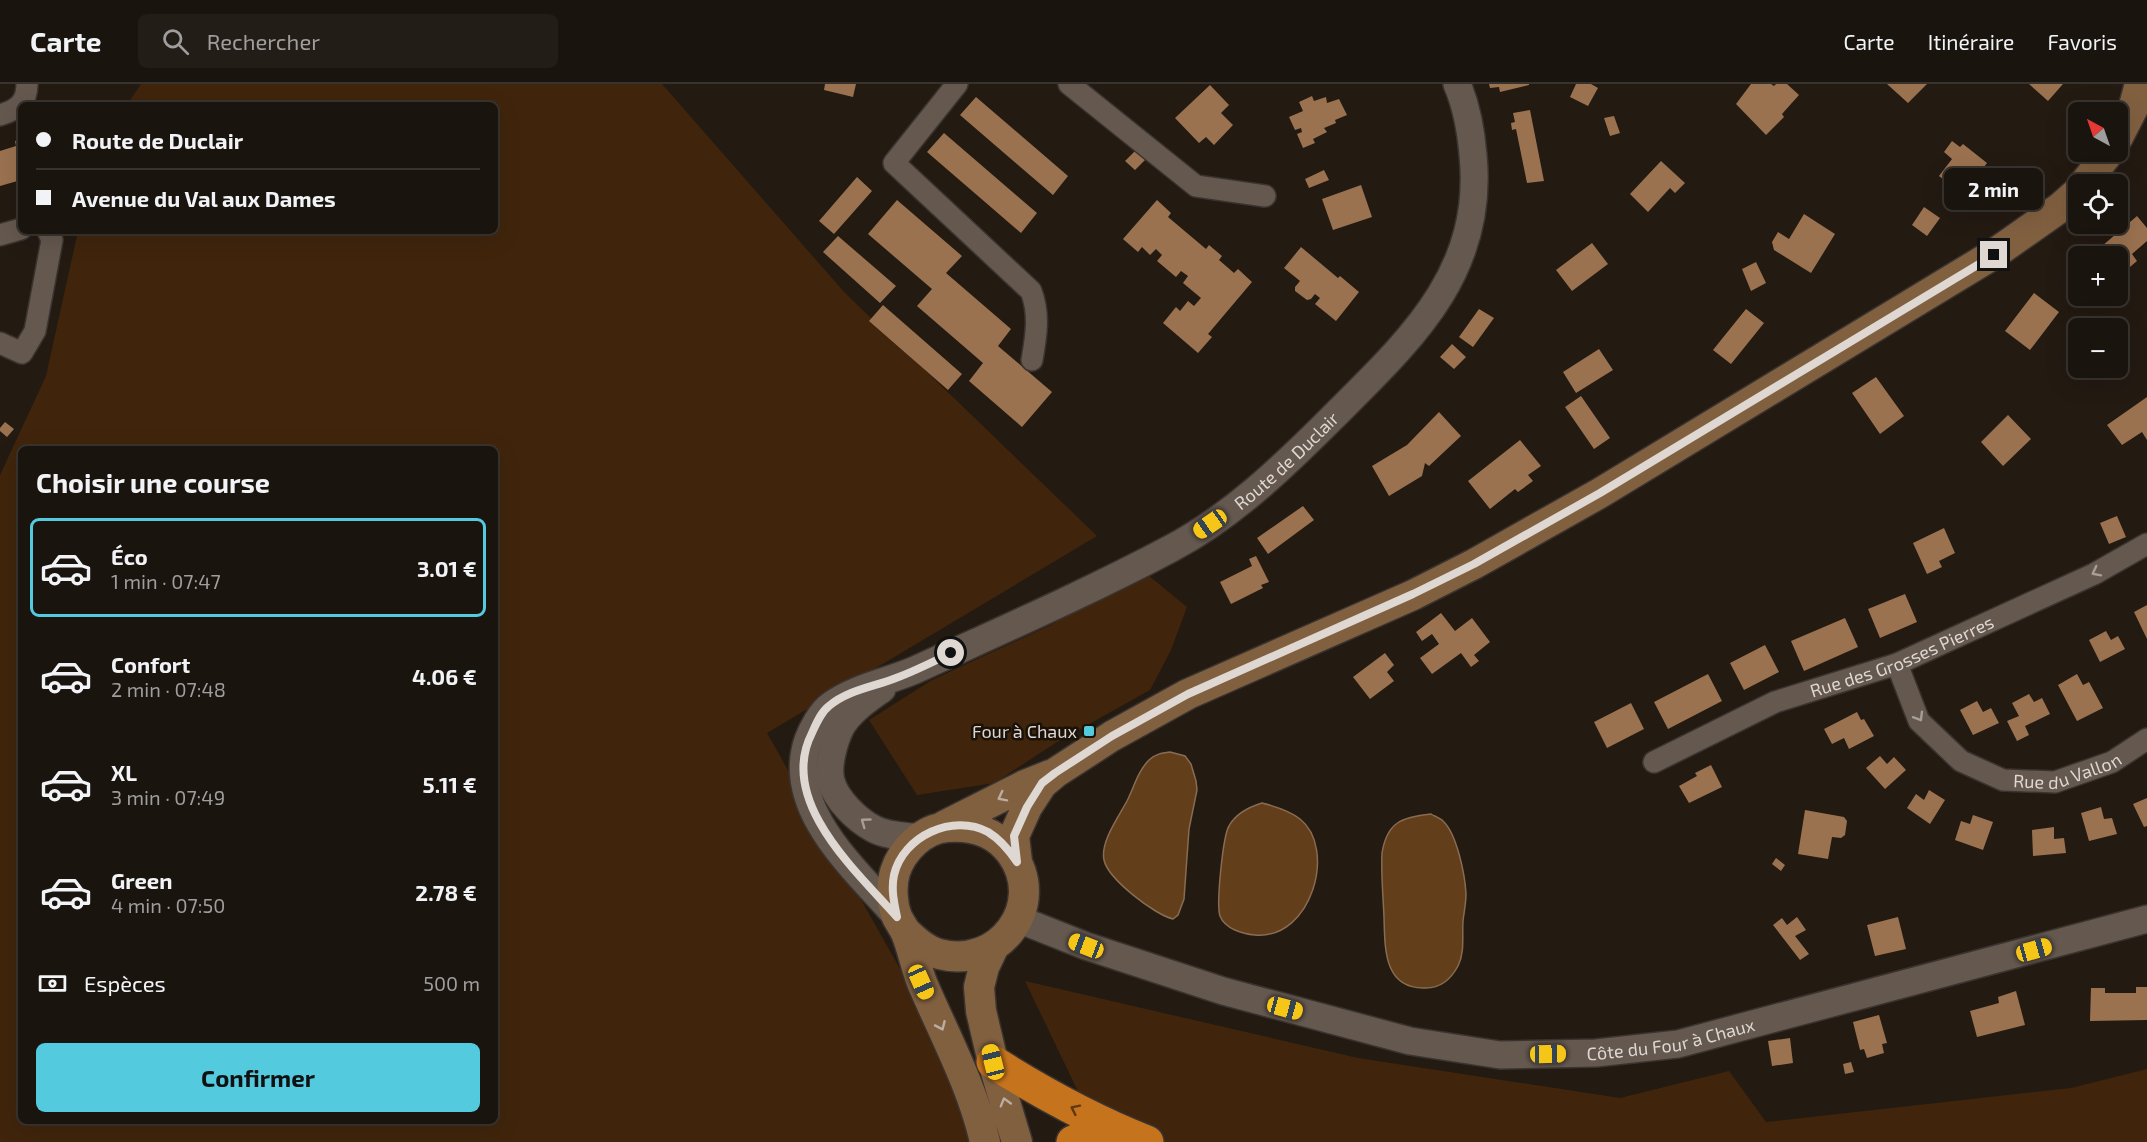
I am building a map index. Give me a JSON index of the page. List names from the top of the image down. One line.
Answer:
{"streets":{"street":["Route de Duclair","Rue des Grosses Pierres","Rue du Vallon","Côte du Four à Chaux"]},"crossings":[["Route de Duclair","Côte du Four à Chaux"],["Rue des Grosses Pierres","Rue du Vallon"]],"one_way":["Rue des Grosses Pierres","Rue du Vallon"],"places":{"transit":["Four à Chaux"]},"north":"top left","page":{"header":"Carte","search":"Rechercher","nav":["Carte","Itinéraire","Favoris"],"map_buttons":["+","−"],"banner":["Route de Duclair","Avenue du Val aux Dames"],"bubble":"2 min","heading":"Choisir une course","list":[{"name":"Éco","note":"1 min · 07:47","value":"3.01 €"},{"name":"Confort","note":"2 min · 07:48","value":"4.06 €"},{"name":"XL","note":"3 min · 07:49","value":"5.11 €"},{"name":"Green","note":"4 min · 07:50","value":"2.78 €"}],"pay":["Espèces","500 m"],"buttons":"Confirmer"}}
